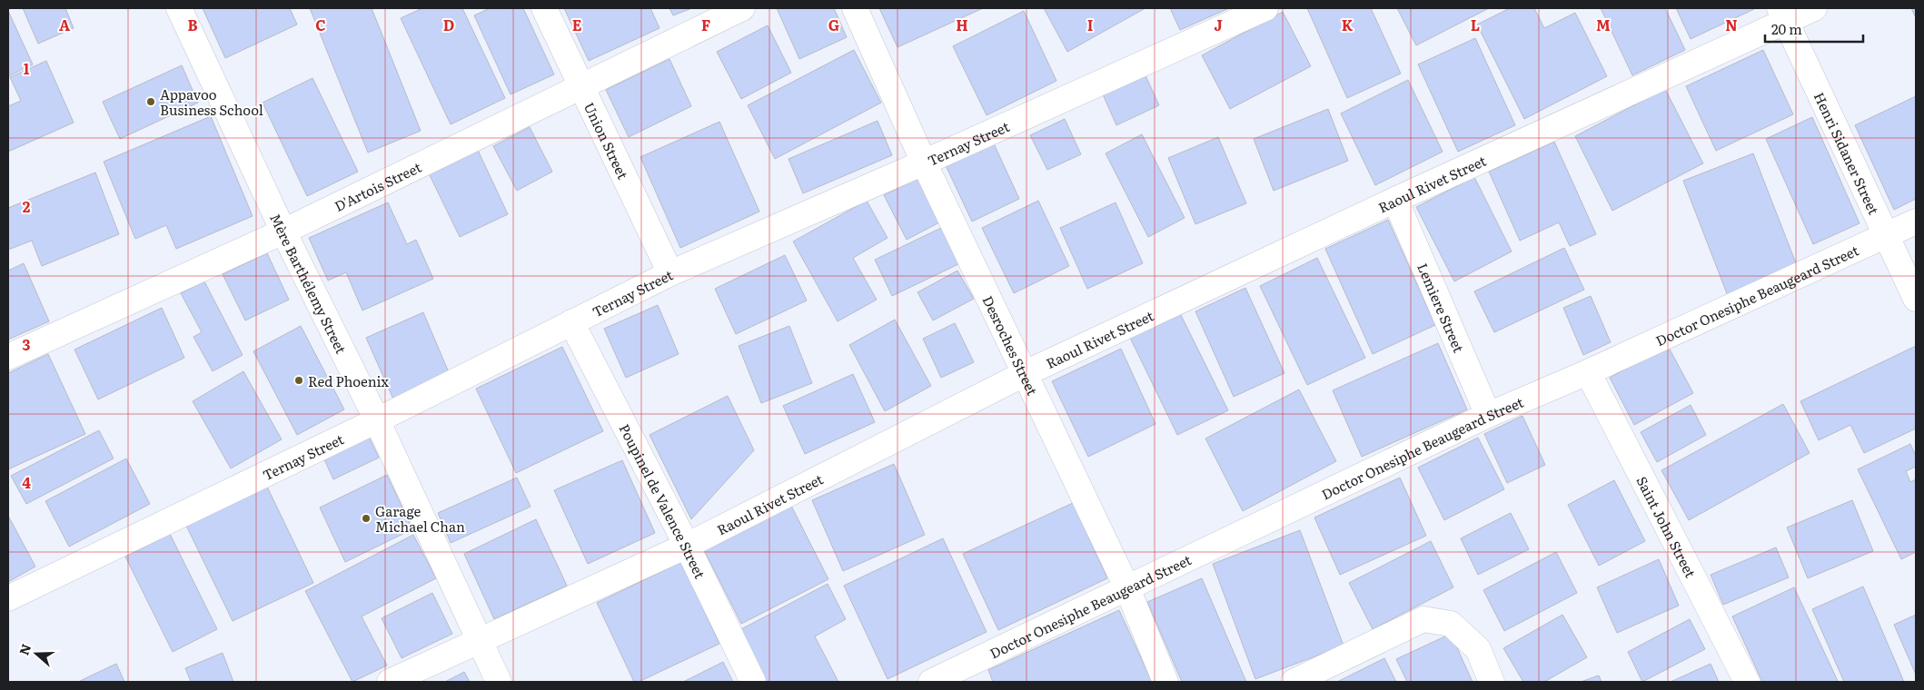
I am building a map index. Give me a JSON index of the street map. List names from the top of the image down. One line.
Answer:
{"streets":{"street":["Union Street","Ternay Street","Henri Sidaner Street","Raoul Rivet Street","D'Artois Street","Mère Barthélemy Street","Doctor Onesiphe Beaugeard Street","Lemiere Street","Desroches Street","Poupinel de Valence Street","Saint John Street"]},"crossings":[["Union Street","Ternay Street"],["Union Street","D'Artois Street"],["Ternay Street","Mère Barthélemy Street"],["Ternay Street","Desroches Street"],["Ternay Street","Poupinel de Valence Street"],["Henri Sidaner Street","Raoul Rivet Street"],["Henri Sidaner Street","Doctor Onesiphe Beaugeard Street"],["Raoul Rivet Street","Mère Barthélemy Street"],["Raoul Rivet Street","Lemiere Street"],["Raoul Rivet Street","Desroches Street"],["Raoul Rivet Street","Poupinel de Valence Street"],["D'Artois Street","Mère Barthélemy Street"],["Doctor Onesiphe Beaugeard Street","Lemiere Street"],["Doctor Onesiphe Beaugeard Street","Desroches Street"],["Doctor Onesiphe Beaugeard Street","Saint John Street"]],"places":["Appavoo Business School","Red Phoenix","Garage Michael Chan"],"scale_bar":"20 m","north":"left","grid":{"columns":["A","B","C","D","E","F","G","H","I","J","K","L","M","N"],"rows":["1","2","3","4"]}}
